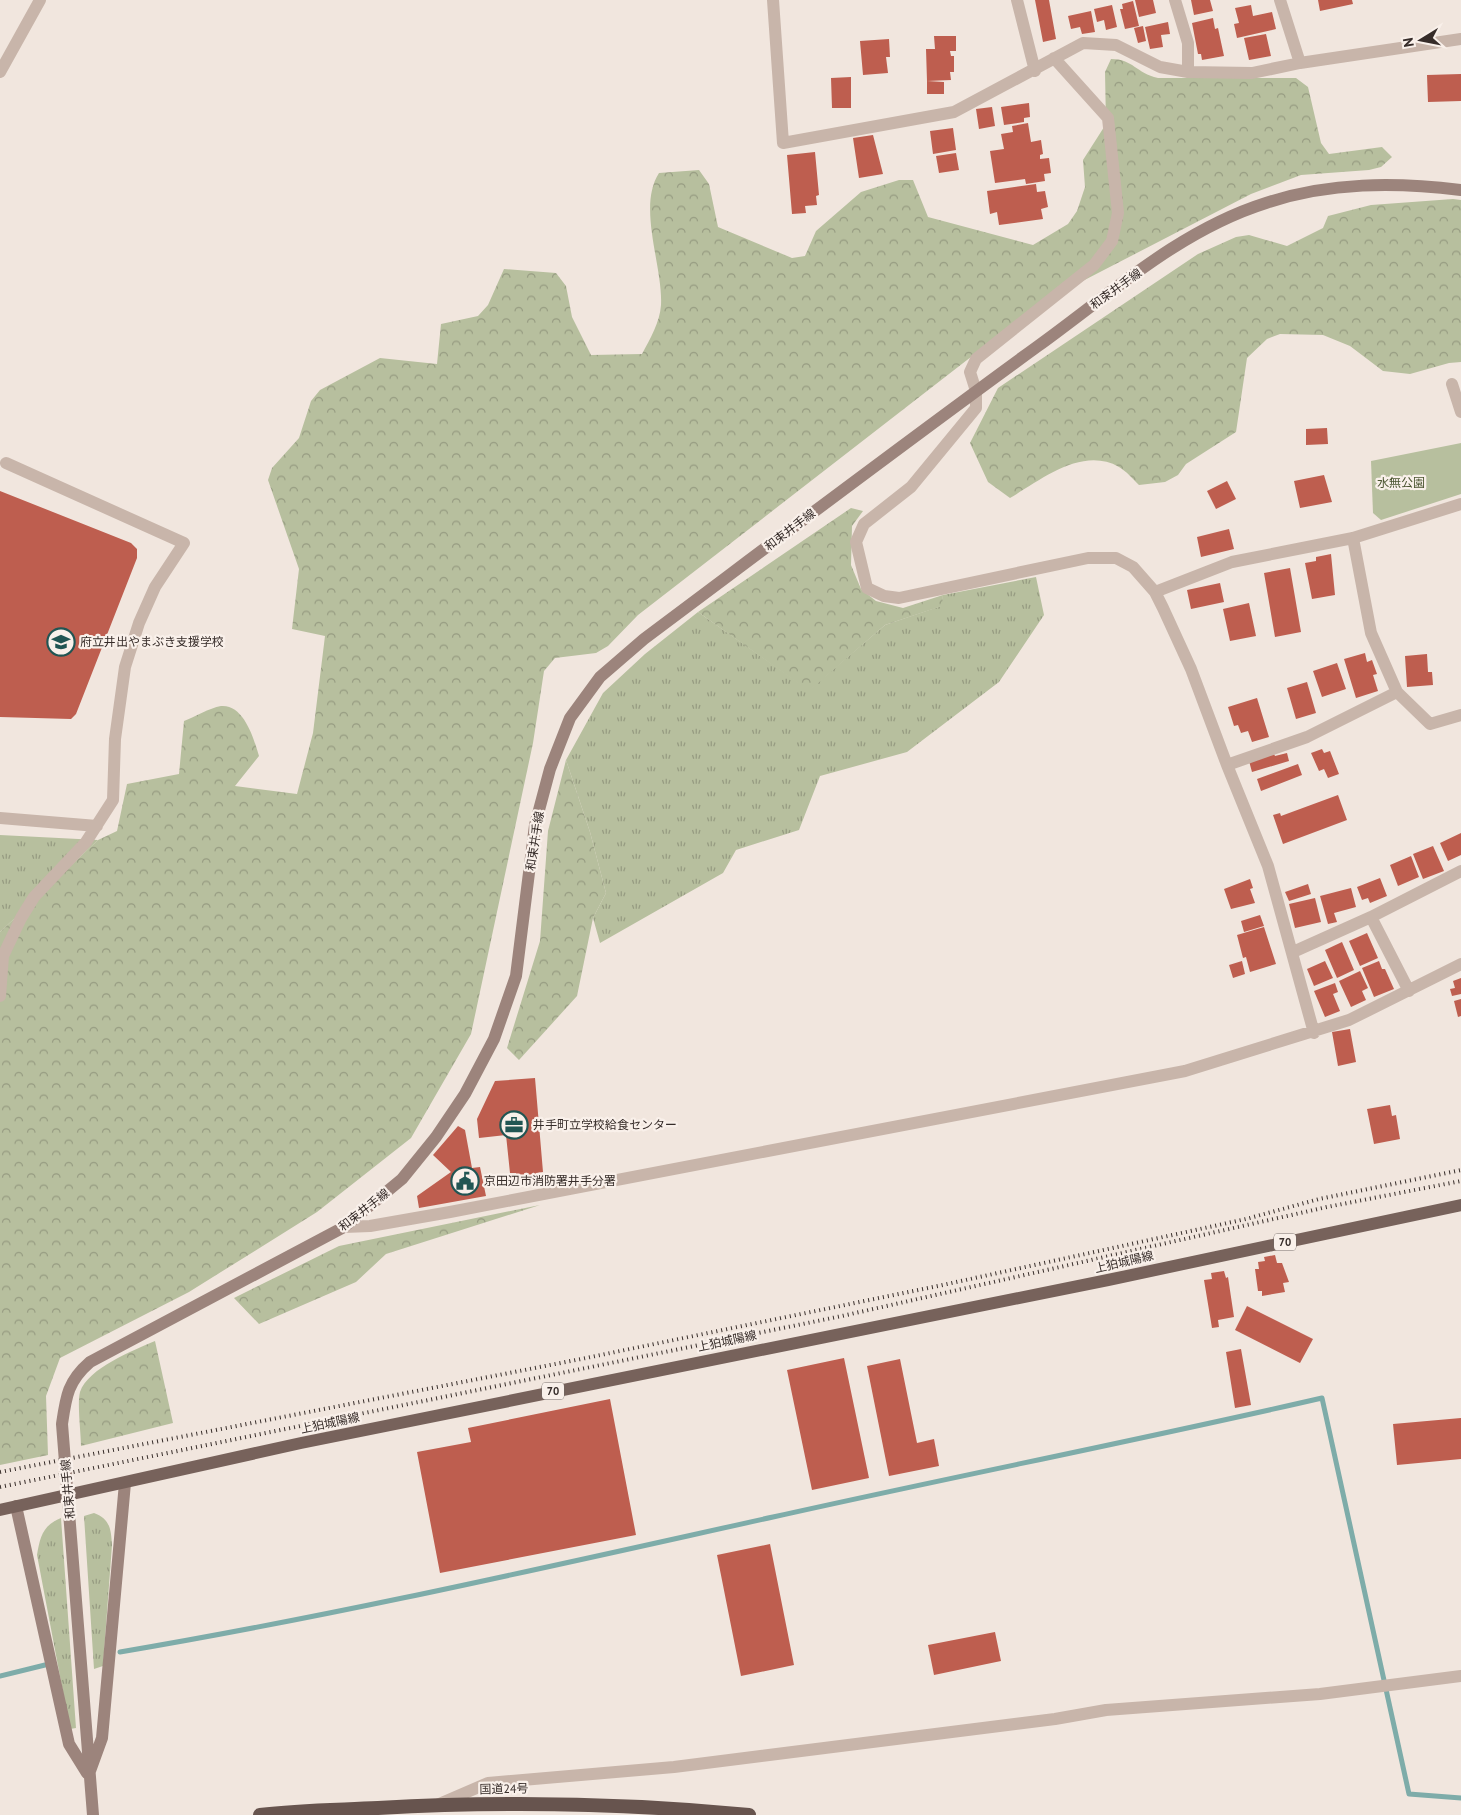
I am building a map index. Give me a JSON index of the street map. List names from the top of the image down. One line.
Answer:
{"streets":{"highway":["国道24号"],"main road":["和束井手線","70","上狛城陽線"]},"parks":["水無公園"],"places":{"school or university":["府立井出やまぶき支援学校"],"office":["井手町立学校給食センター"],"public building":["京田辺市消防署井手分署"]},"north":"left"}
